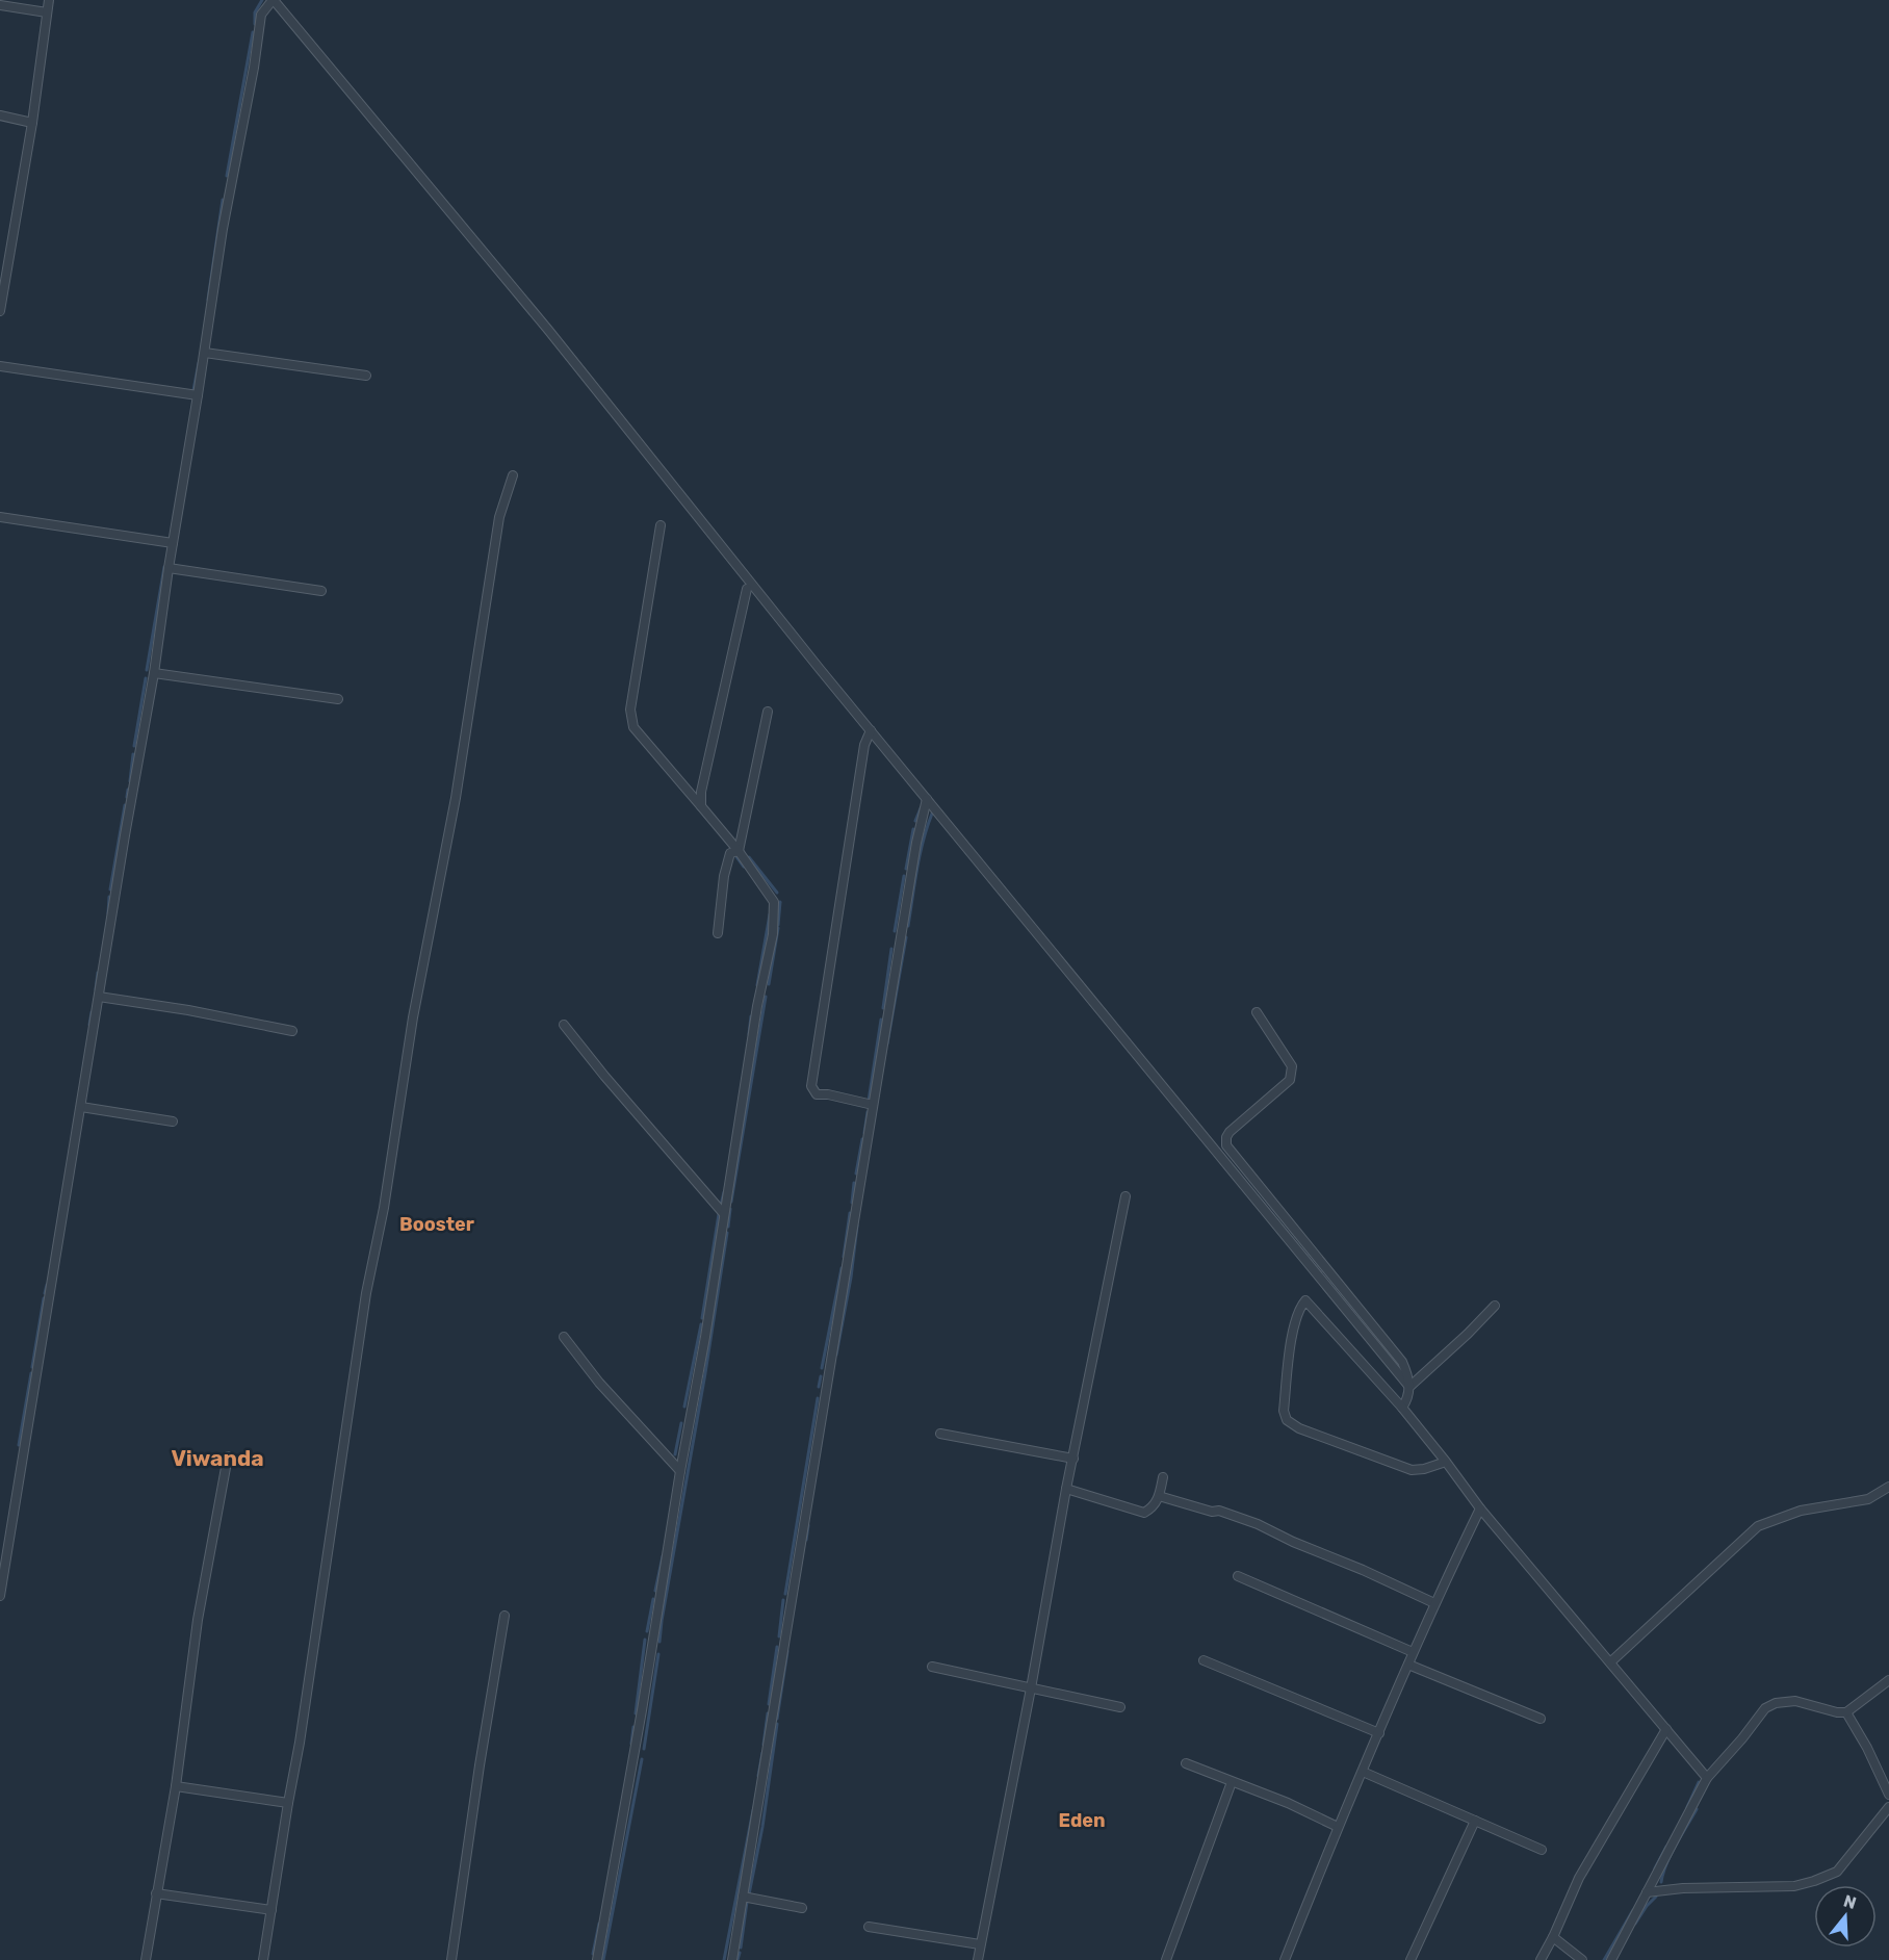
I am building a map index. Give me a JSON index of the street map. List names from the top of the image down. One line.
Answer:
{"districts":["Booster","Viwanda","Eden"],"north":"top"}
